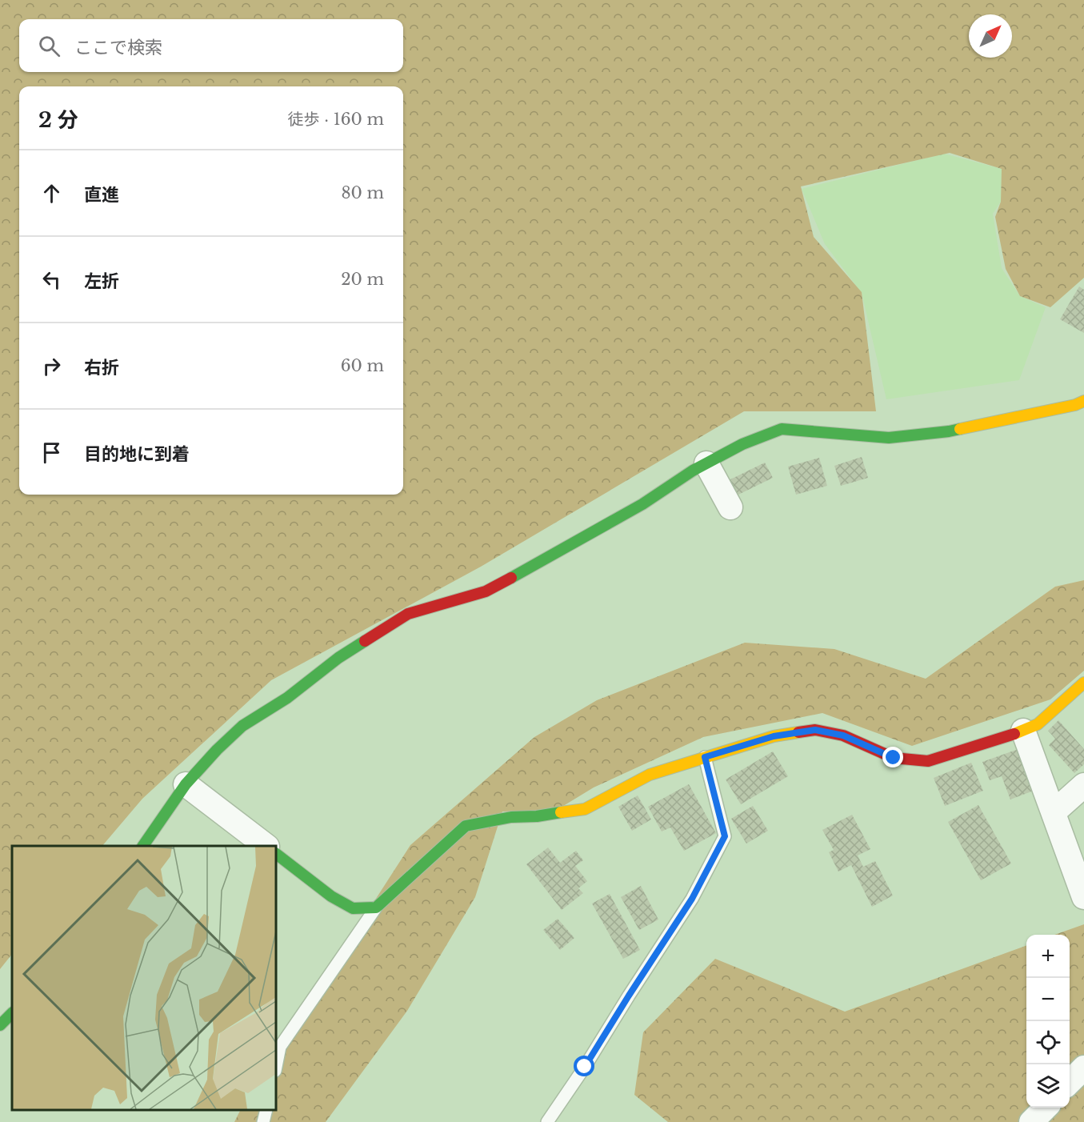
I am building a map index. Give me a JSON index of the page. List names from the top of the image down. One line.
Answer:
{"north":"top right","page":{"search":"ここで検索","heading":["2 分","徒歩 · 160 m"],"list":[["直進","80 m"],["左折","20 m"],["右折","60 m"],"目的地に到着"],"map_buttons":["+","−"]}}
